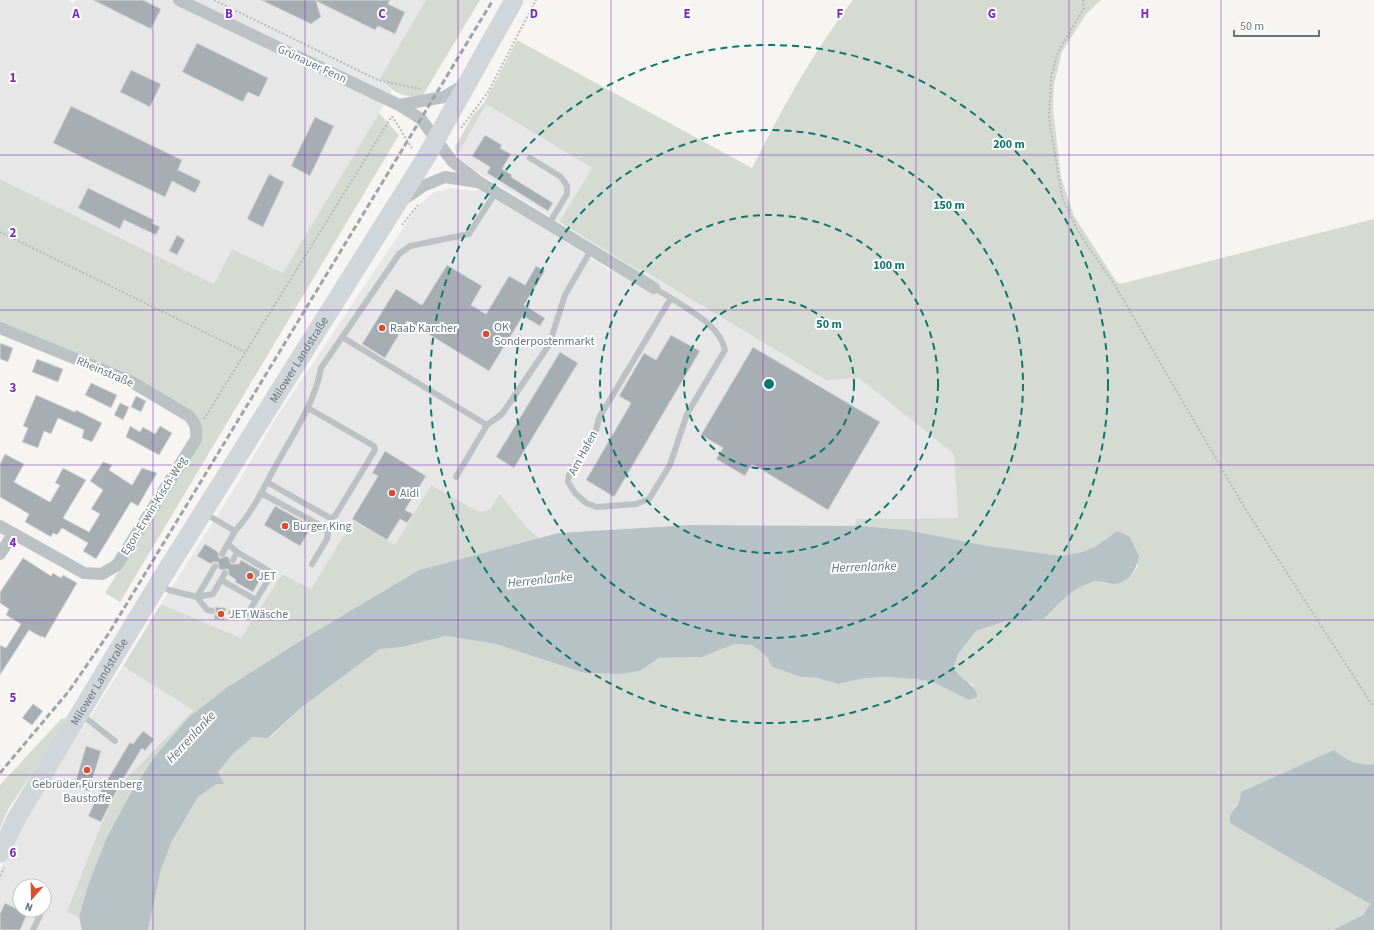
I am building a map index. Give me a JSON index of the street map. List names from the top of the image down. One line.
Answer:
{"streets":{"main road":["Milower Landstraße"],"street":["Grünauer Fenn","Rheinstraße","Am Hafen","Egon-Erwin-Kisch-Weg"]},"crossings":[["Grünauer Fenn","Milower Landstraße"],["Grünauer Fenn","Am Hafen"],["Milower Landstraße","Am Hafen"],["Rheinstraße","Egon-Erwin-Kisch-Weg"]],"water":["Herrenlanke"],"places":["Raab Karcher","OK Sonderpostenmarkt","Aldi","Burger King","JET","JET Wäsche","Gebrüder Fürstenberg Baustoffe"],"scale_bar":"50 m","north":"bottom","grid":{"columns":["A","B","C","D","E","F","G","H"],"rows":["1","2","3","4","5","6"]},"rings":["200 m","150 m","100 m","50 m"]}
